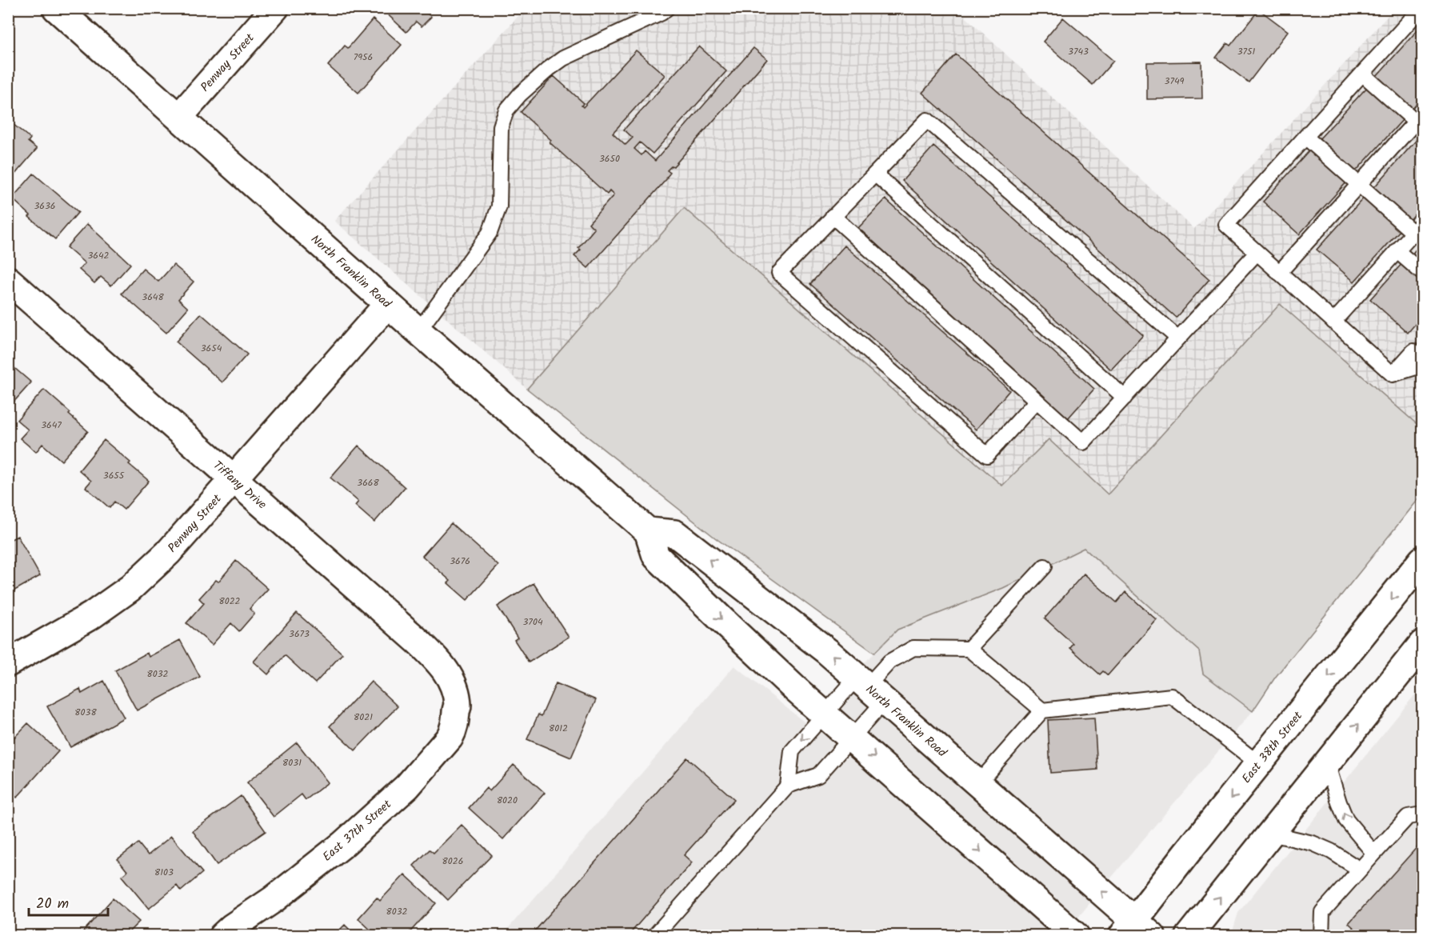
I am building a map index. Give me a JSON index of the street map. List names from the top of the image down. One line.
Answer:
{"streets":{"main road":["Penway Street","North Franklin Road","Tiffany Drive","East 38th Street","East 37th Street"]},"crossings":[["Penway Street","North Franklin Road"],["Penway Street","Tiffany Drive"],["North Franklin Road","East 38th Street"],["Tiffany Drive","East 37th Street"]],"house_numbers":["3743","3751","7956","3749","3650","3636","3642","3648","3654","3647","3655","3668","3676","8022","3704","3673","8032","8038","8021","8012","8031","8020","8026","8103","8032"],"scale_bar":"20 m"}
